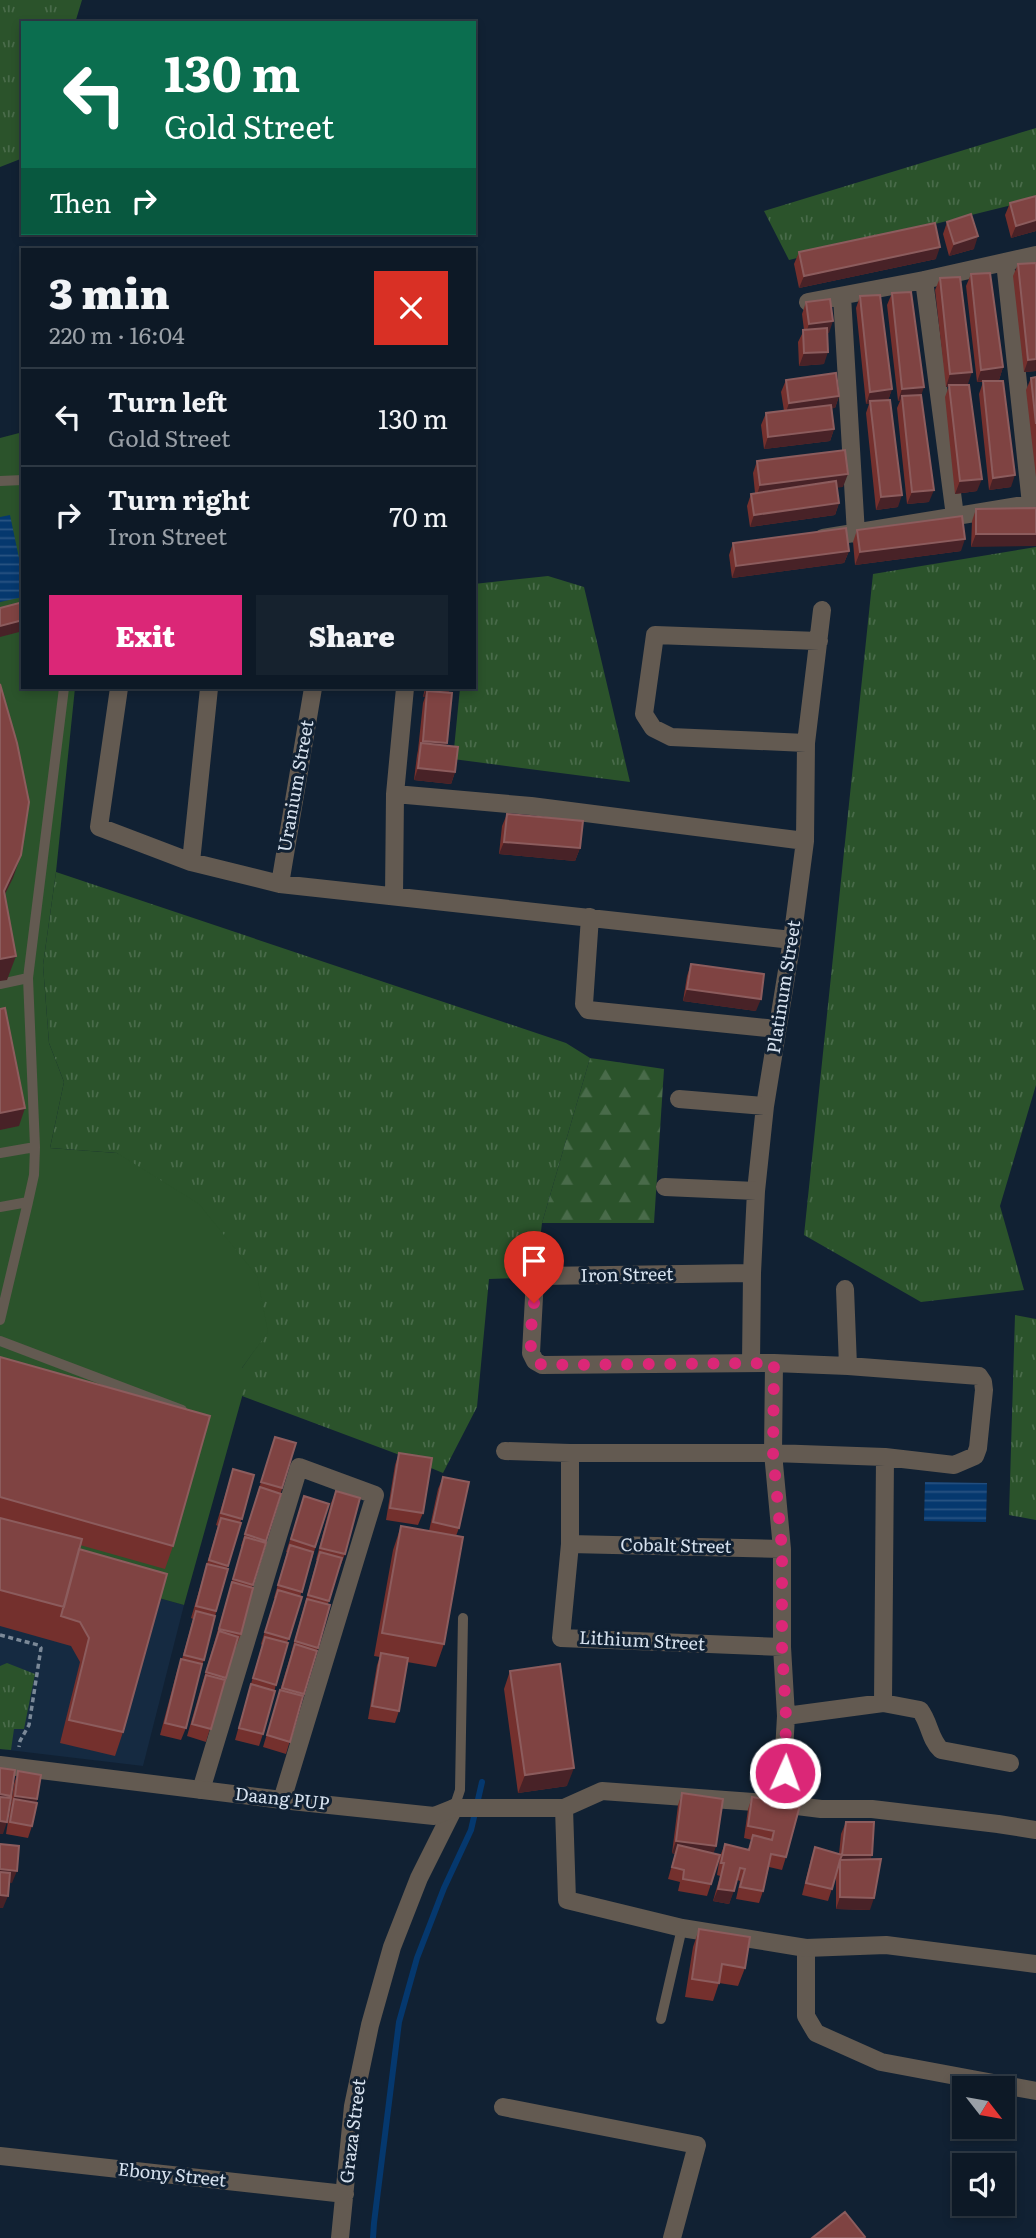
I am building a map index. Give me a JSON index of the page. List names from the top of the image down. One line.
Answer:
{"streets":{"street":["Uranium Street","Platinum Street","Iron Street","Cobalt Street","Lithium Street","Daang PUP","Graza Street","Ebony Street"]},"crossings":[["Platinum Street","Iron Street"],["Cobalt Street","Lithium Street"],["Daang PUP","Graza Street"],["Graza Street","Ebony Street"]],"north":"bottom right","page":{"turn":["130 m","Gold Street"],"then":"Then","heading":["3 min","220 m · 16:04"],"list":[{"name":"Turn left","note":"Gold Street","value":"130 m"},{"name":"Turn right","note":"Iron Street","value":"70 m"}],"buttons":["Exit","Share"]}}
